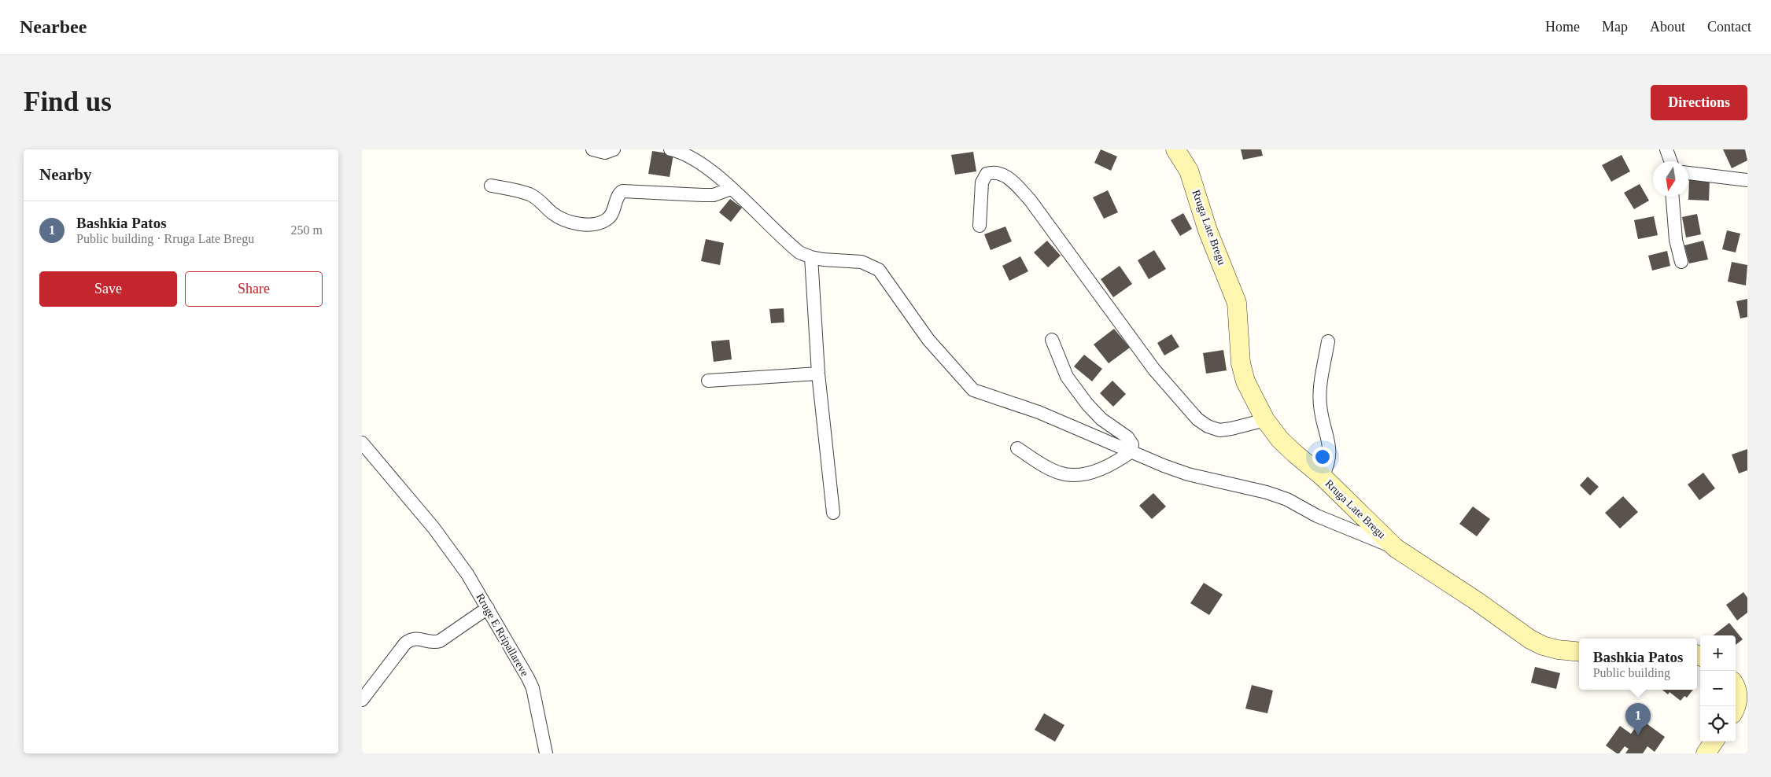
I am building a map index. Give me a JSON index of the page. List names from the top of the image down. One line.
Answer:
{"streets":{"main road":["Rruga Late Bregu"],"street":["Rruge E Rripallareve"]},"north":"bottom","page":{"header":"Nearbee","nav":["Home","Map","About","Contact"],"buttons":["Directions",["Save","Share"]],"title":"Find us","heading":"Nearby","list":[{"mark":"1","name":"Bashkia Patos","note":"Public building · Rruga Late Bregu","value":"250 m"}],"map_buttons":["+","−"],"popup":["Bashkia Patos","Public building"],"pins":"1"}}
